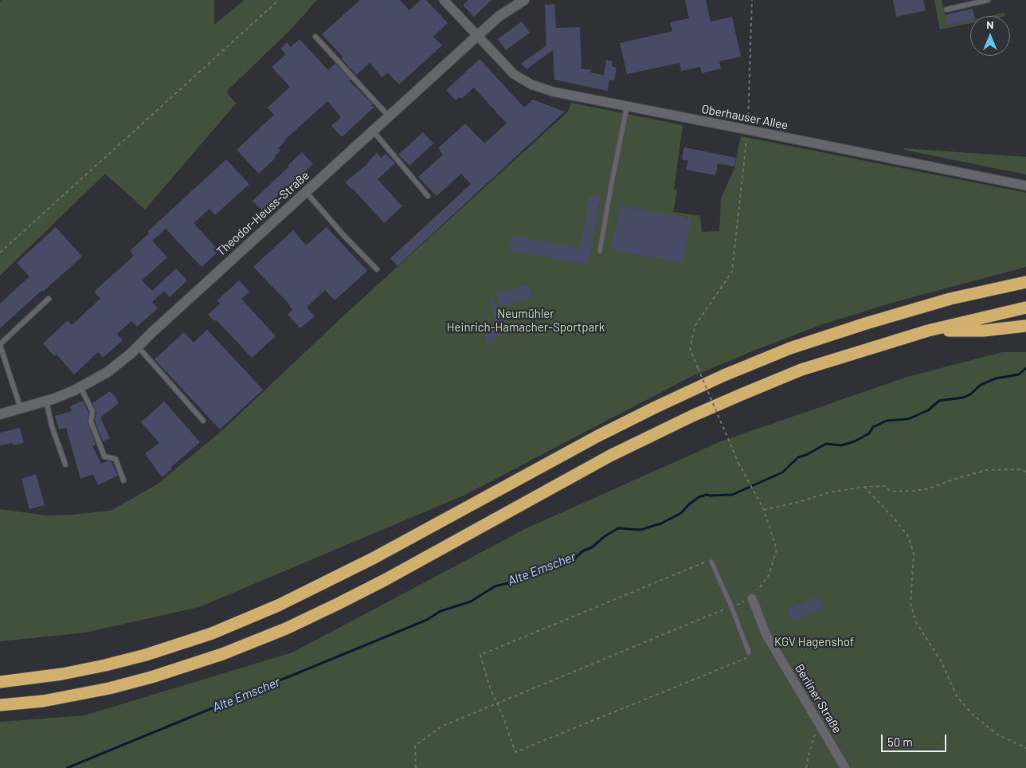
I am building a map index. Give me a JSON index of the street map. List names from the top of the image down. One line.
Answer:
{"streets":{"street":["Oberhauser Allee","Theodor-Heuss-Straße","Berliner Straße"]},"crossings":[["Oberhauser Allee","Theodor-Heuss-Straße"]],"water":["Alte Emscher"],"parks":["Neumühler Heinrich-Hamacher-Sportpark","KGV Hagenshof"],"scale_bar":"50 m","north":"top"}
